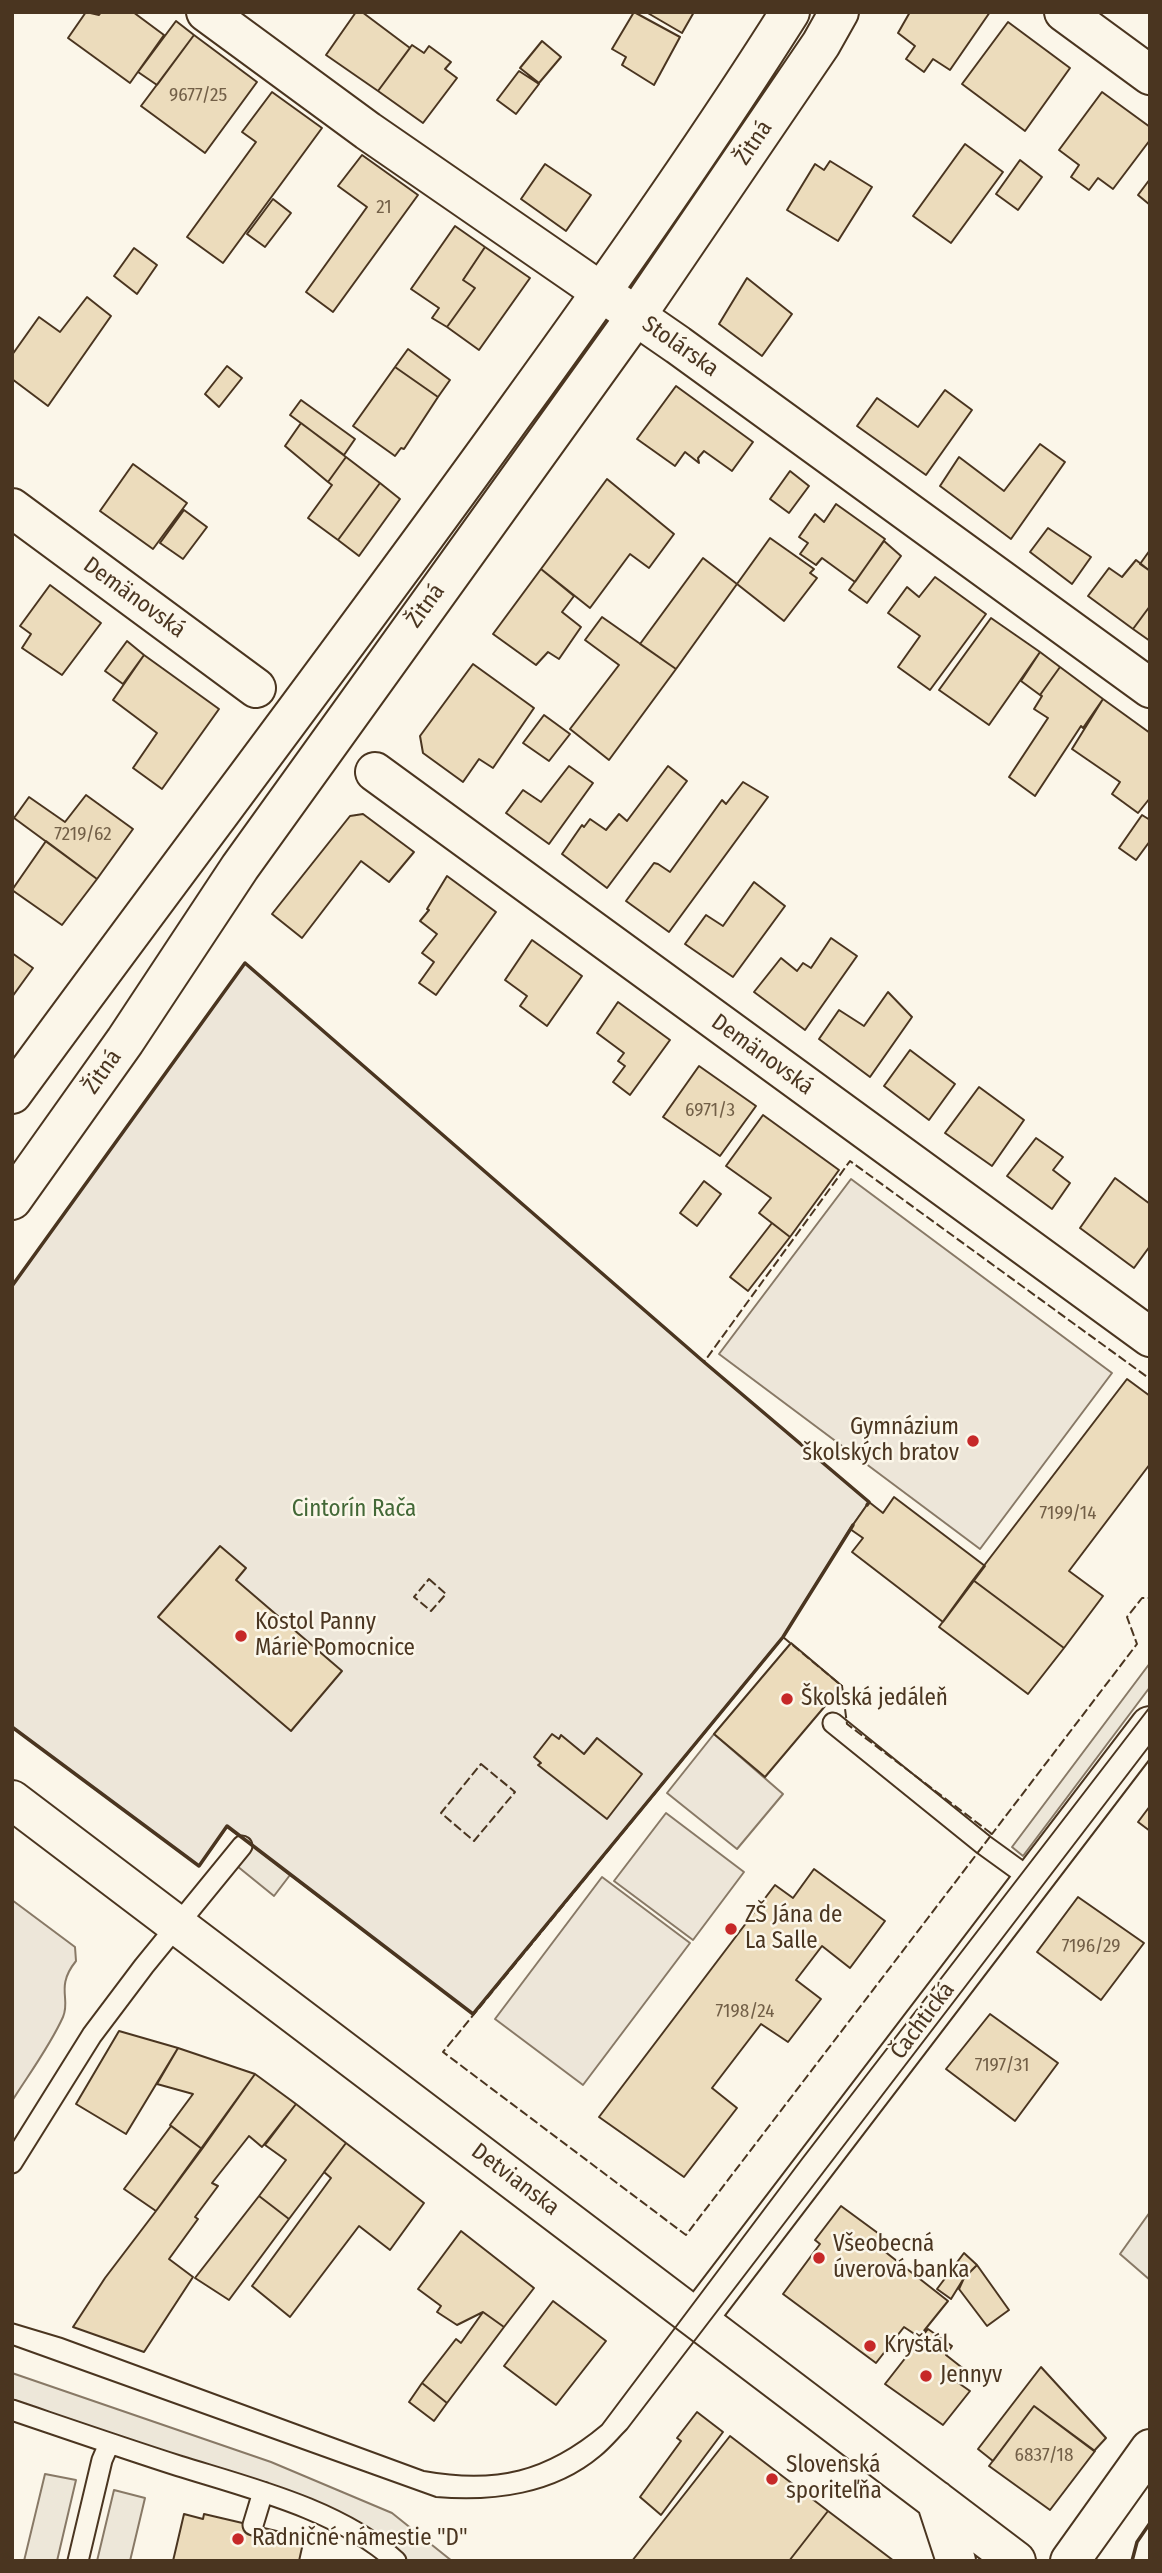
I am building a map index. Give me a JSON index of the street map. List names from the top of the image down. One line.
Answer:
{"streets":{"street":["Žitná","Stolárska","Demänovská","Čachtická","Detvianska"]},"crossings":[["Žitná","Stolárska"],["Čachtická","Detvianska"]],"parks":["Cintorín Rača"],"places":["Gymnázium školských bratov","Kostol Panny Márie Pomocnice","Školská jedáleň","ZŠ Jána de La Salle","Všeobecná úverová banka","Kryštál","Jennyv","Slovenská sporiteľňa","Radničné námestie \"D\""],"house_numbers":["9677/25","21","7219/62","6971/3","7199/14","7196/29","7198/24","7197/31","6837/18"]}
